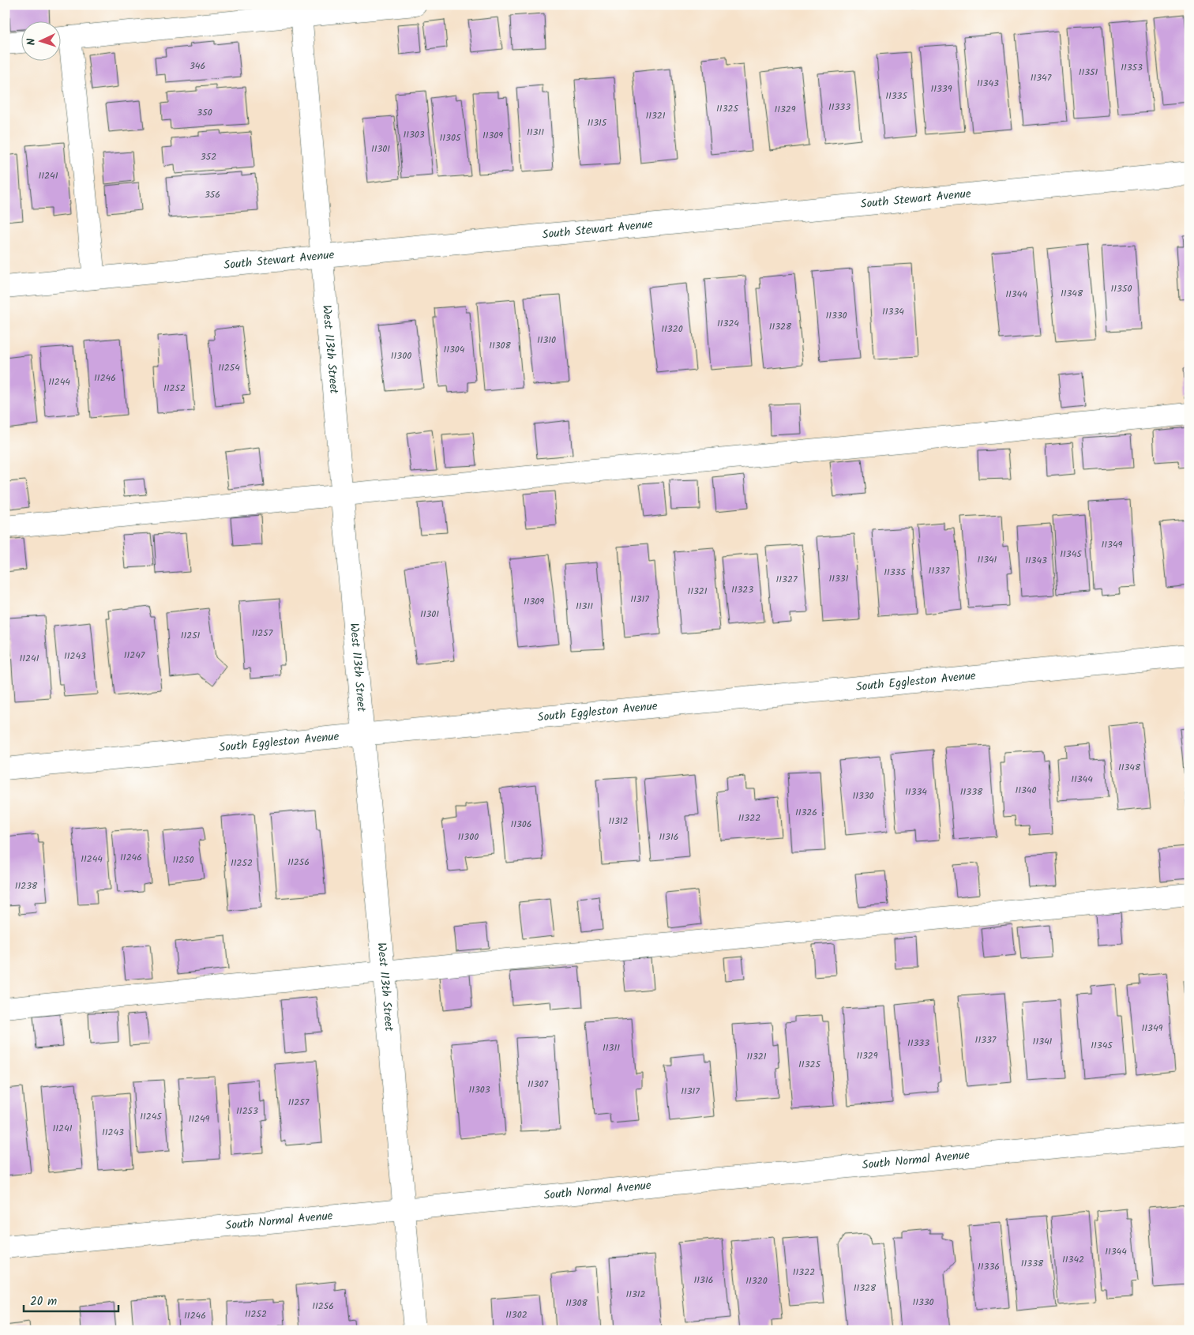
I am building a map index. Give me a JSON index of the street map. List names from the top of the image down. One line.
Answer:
{"streets":{"street":["South Stewart Avenue","West 113th Street","South Eggleston Avenue","South Normal Avenue"]},"crossings":[["South Stewart Avenue","West 113th Street"],["West 113th Street","South Eggleston Avenue"],["West 113th Street","South Normal Avenue"]],"house_numbers":["346","11353","11351","11347","11343","11339","11335","11333","11325","11329","350","11321","11315","11311","11303","11309","11305","11301","352","11241","356","11350","11348","11344","11334","11330","11324","11328","11320","11310","11308","11304","11300","11254","11246","11244","11252","11349","11345","11341","11343","11337","11335","11331","11327","11323","11321","11317","11309","11311","11301","11257","11251","11247","11243","11241","11348","11344","11340","11334","11338","11330","11326","11322","11312","11306","11300","11316","11246","11244","11250","11256","11252","11238","11349","11337","11341","11333","11345","11311","11329","11321","11325","11307","11303","11317","11257","11253","11245","11249","11241","11243","11344","11342","11338","11336","11322","11316","11320","11328","11312","11330","11308","11256","11252","11302","11246"],"scale_bar":"20 m","north":"left"}
